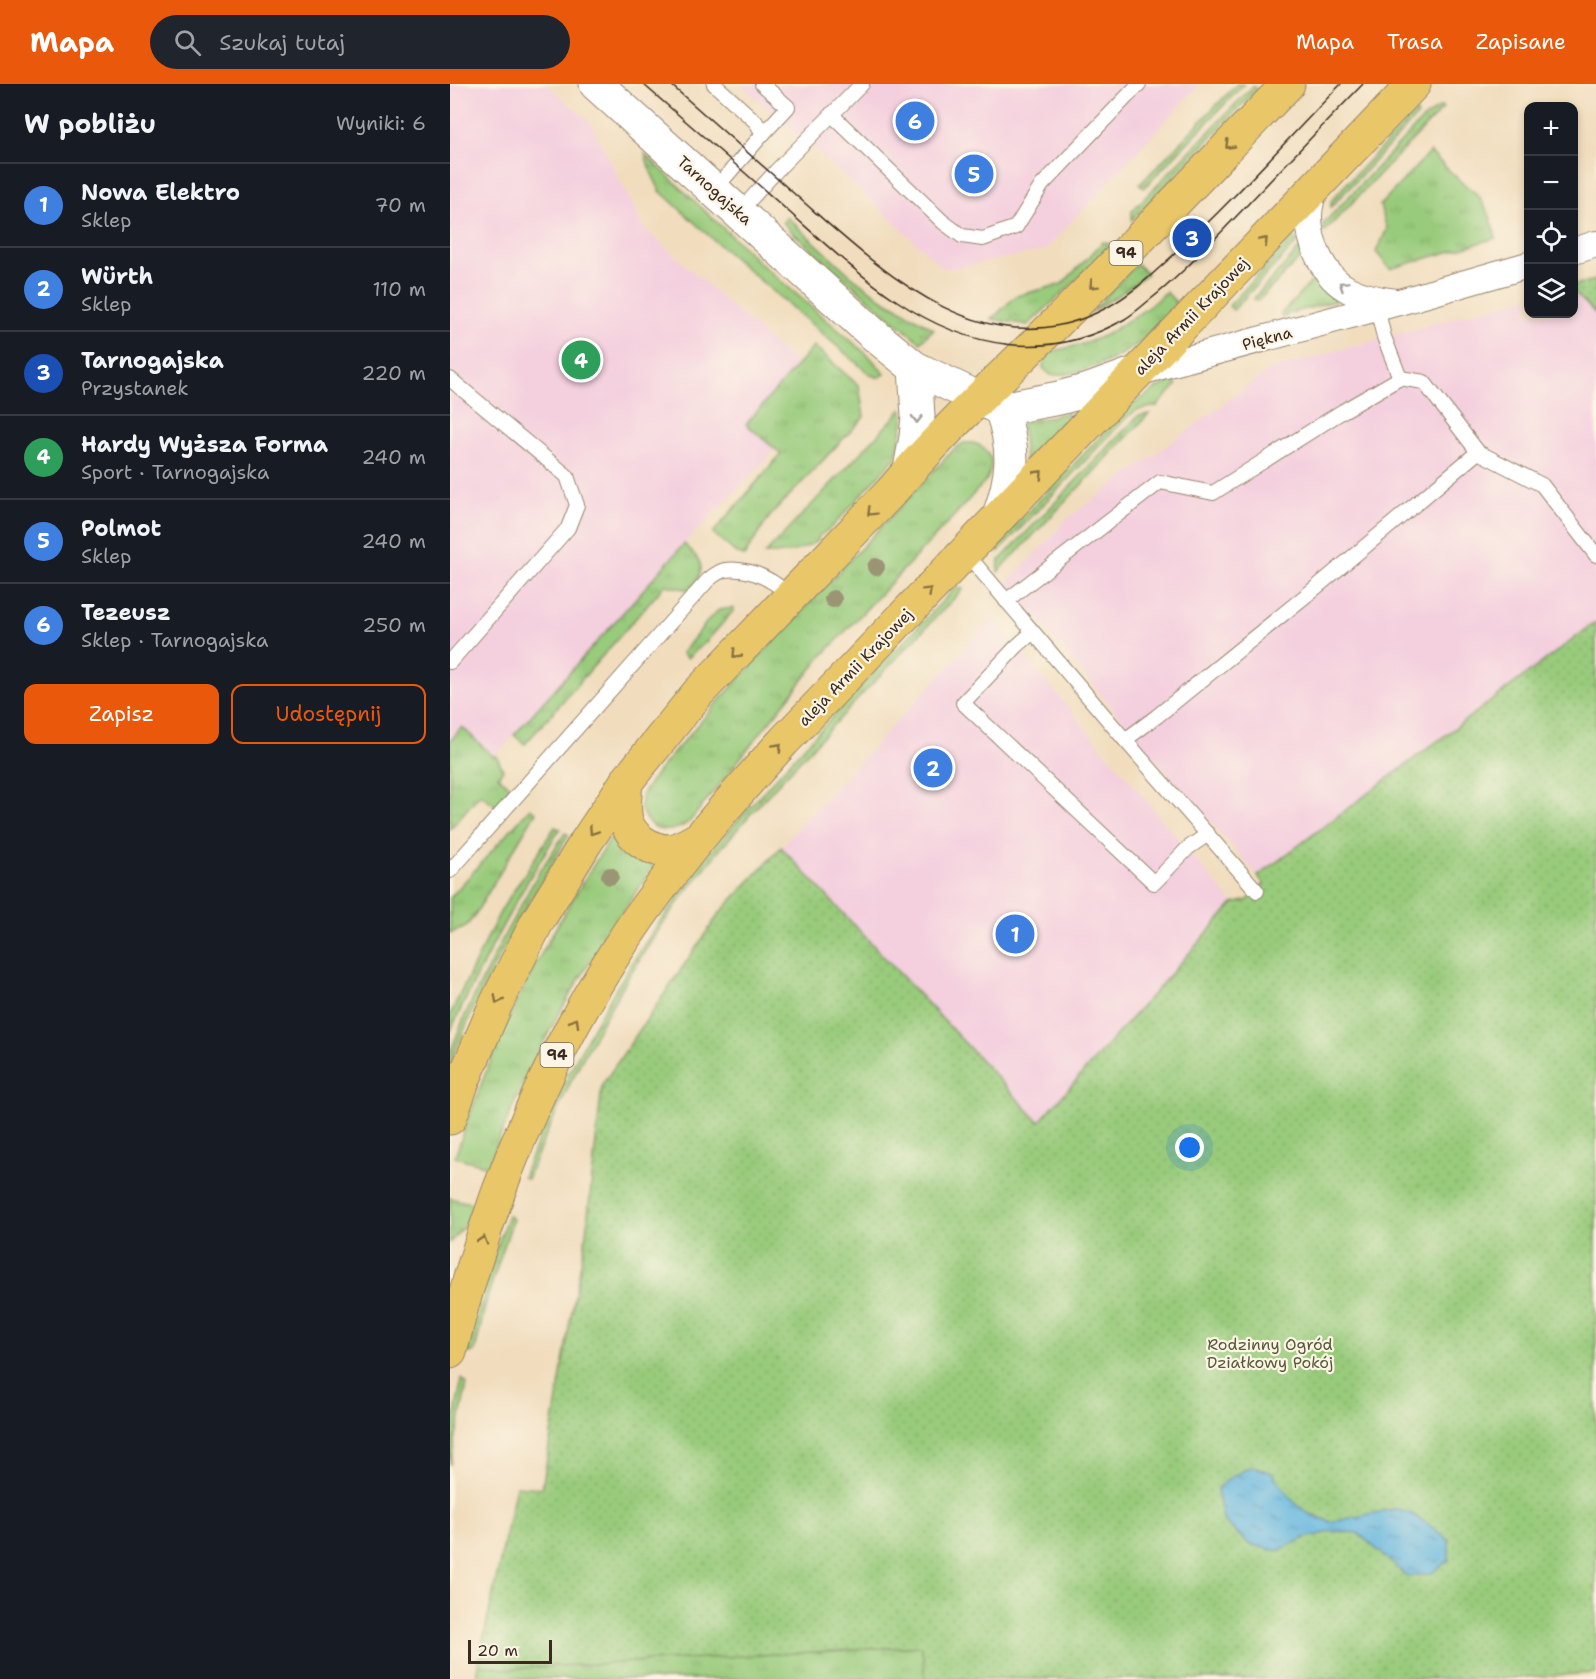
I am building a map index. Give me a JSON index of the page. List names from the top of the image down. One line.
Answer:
{"streets":{"main road":["94","aleja Armii Krajowej"],"street":["Tarnogajska","Piękna"]},"crossings":[["Tarnogajska","94"],["aleja Armii Krajowej","Piękna"]],"parks":["Rodzinny Ogród Działkowy Pokój"],"scale_bar":"20 m","page":{"header":"Mapa","search":"Szukaj tutaj","nav":["Mapa","Trasa","Zapisane"],"heading":["W pobliżu","Wyniki: 6"],"pins":["6","5","3","4","2","1"],"map_buttons":["+","−"],"list":[{"mark":"1","name":"Nowa Elektro","note":"Sklep","value":"70 m"},{"mark":"2","name":"Würth","note":"Sklep","value":"110 m"},{"mark":"3","name":"Tarnogajska","note":"Przystanek","value":"220 m"},{"mark":"4","name":"Hardy Wyższa Forma","note":"Sport · Tarnogajska","value":"240 m"},{"mark":"5","name":"Polmot","note":"Sklep","value":"240 m"},{"mark":"6","name":"Tezeusz","note":"Sklep · Tarnogajska","value":"250 m"}],"buttons":["Zapisz","Udostępnij"],"scale":"20 m"}}
